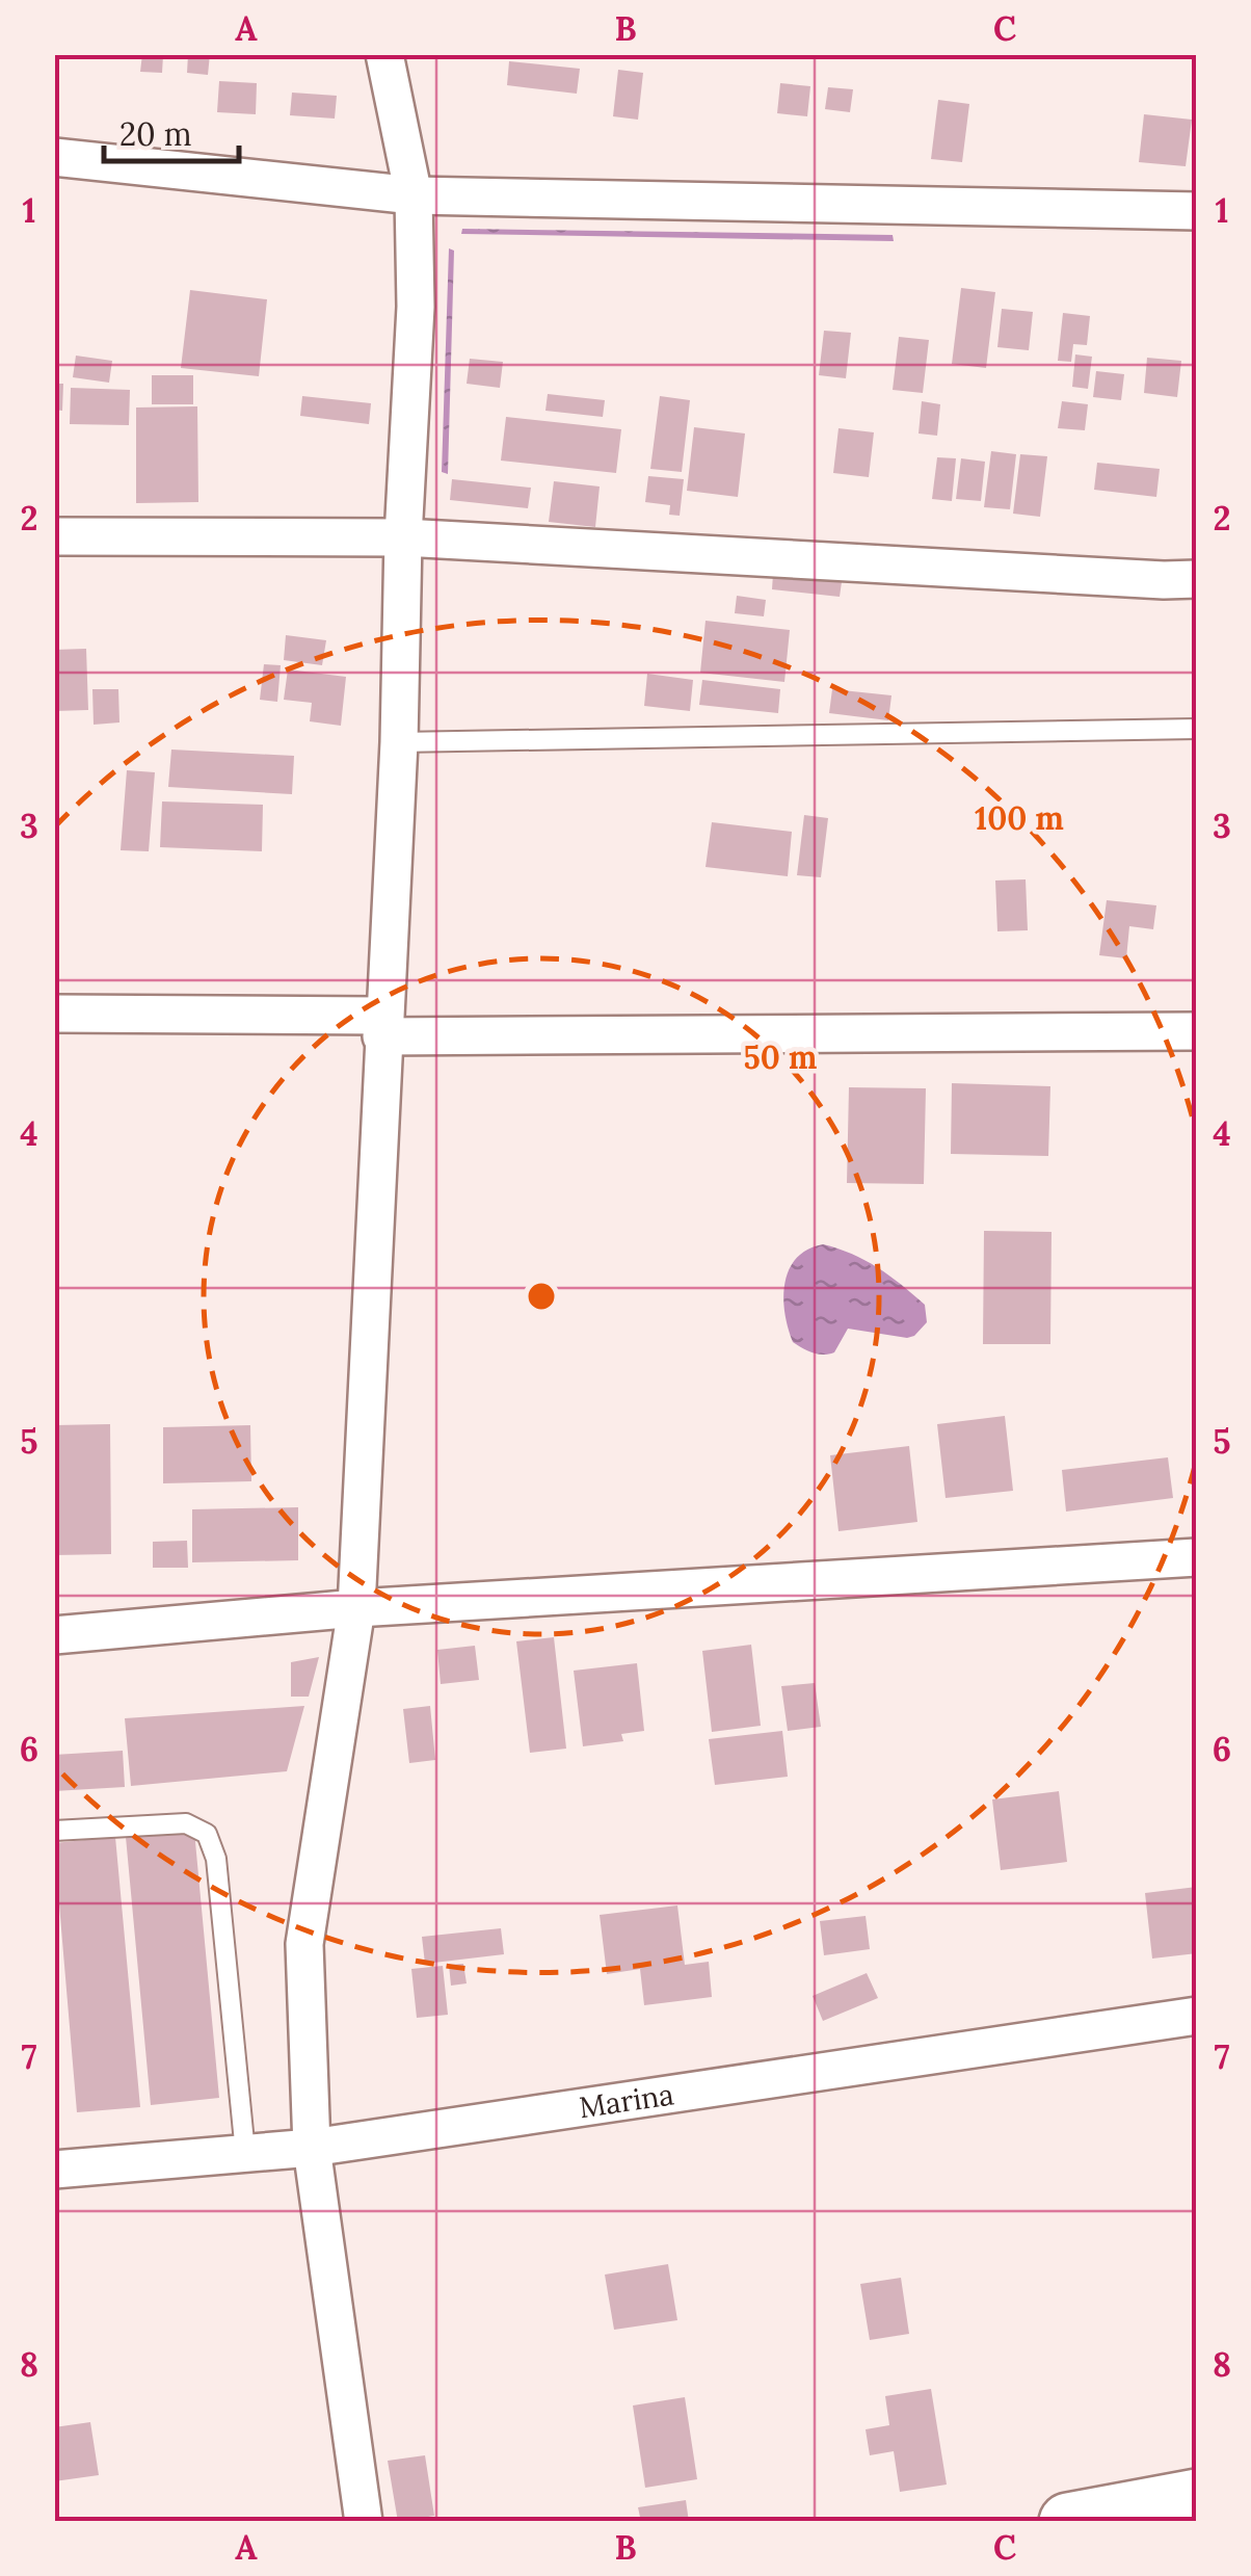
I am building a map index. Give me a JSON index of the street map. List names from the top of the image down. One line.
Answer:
{"streets":{"street":["Marina"]},"scale_bar":"20 m","grid":{"columns":["A","B","C"],"rows":["1","2","3","4","5","6","7","8"]},"rings":["100 m","50 m"]}
